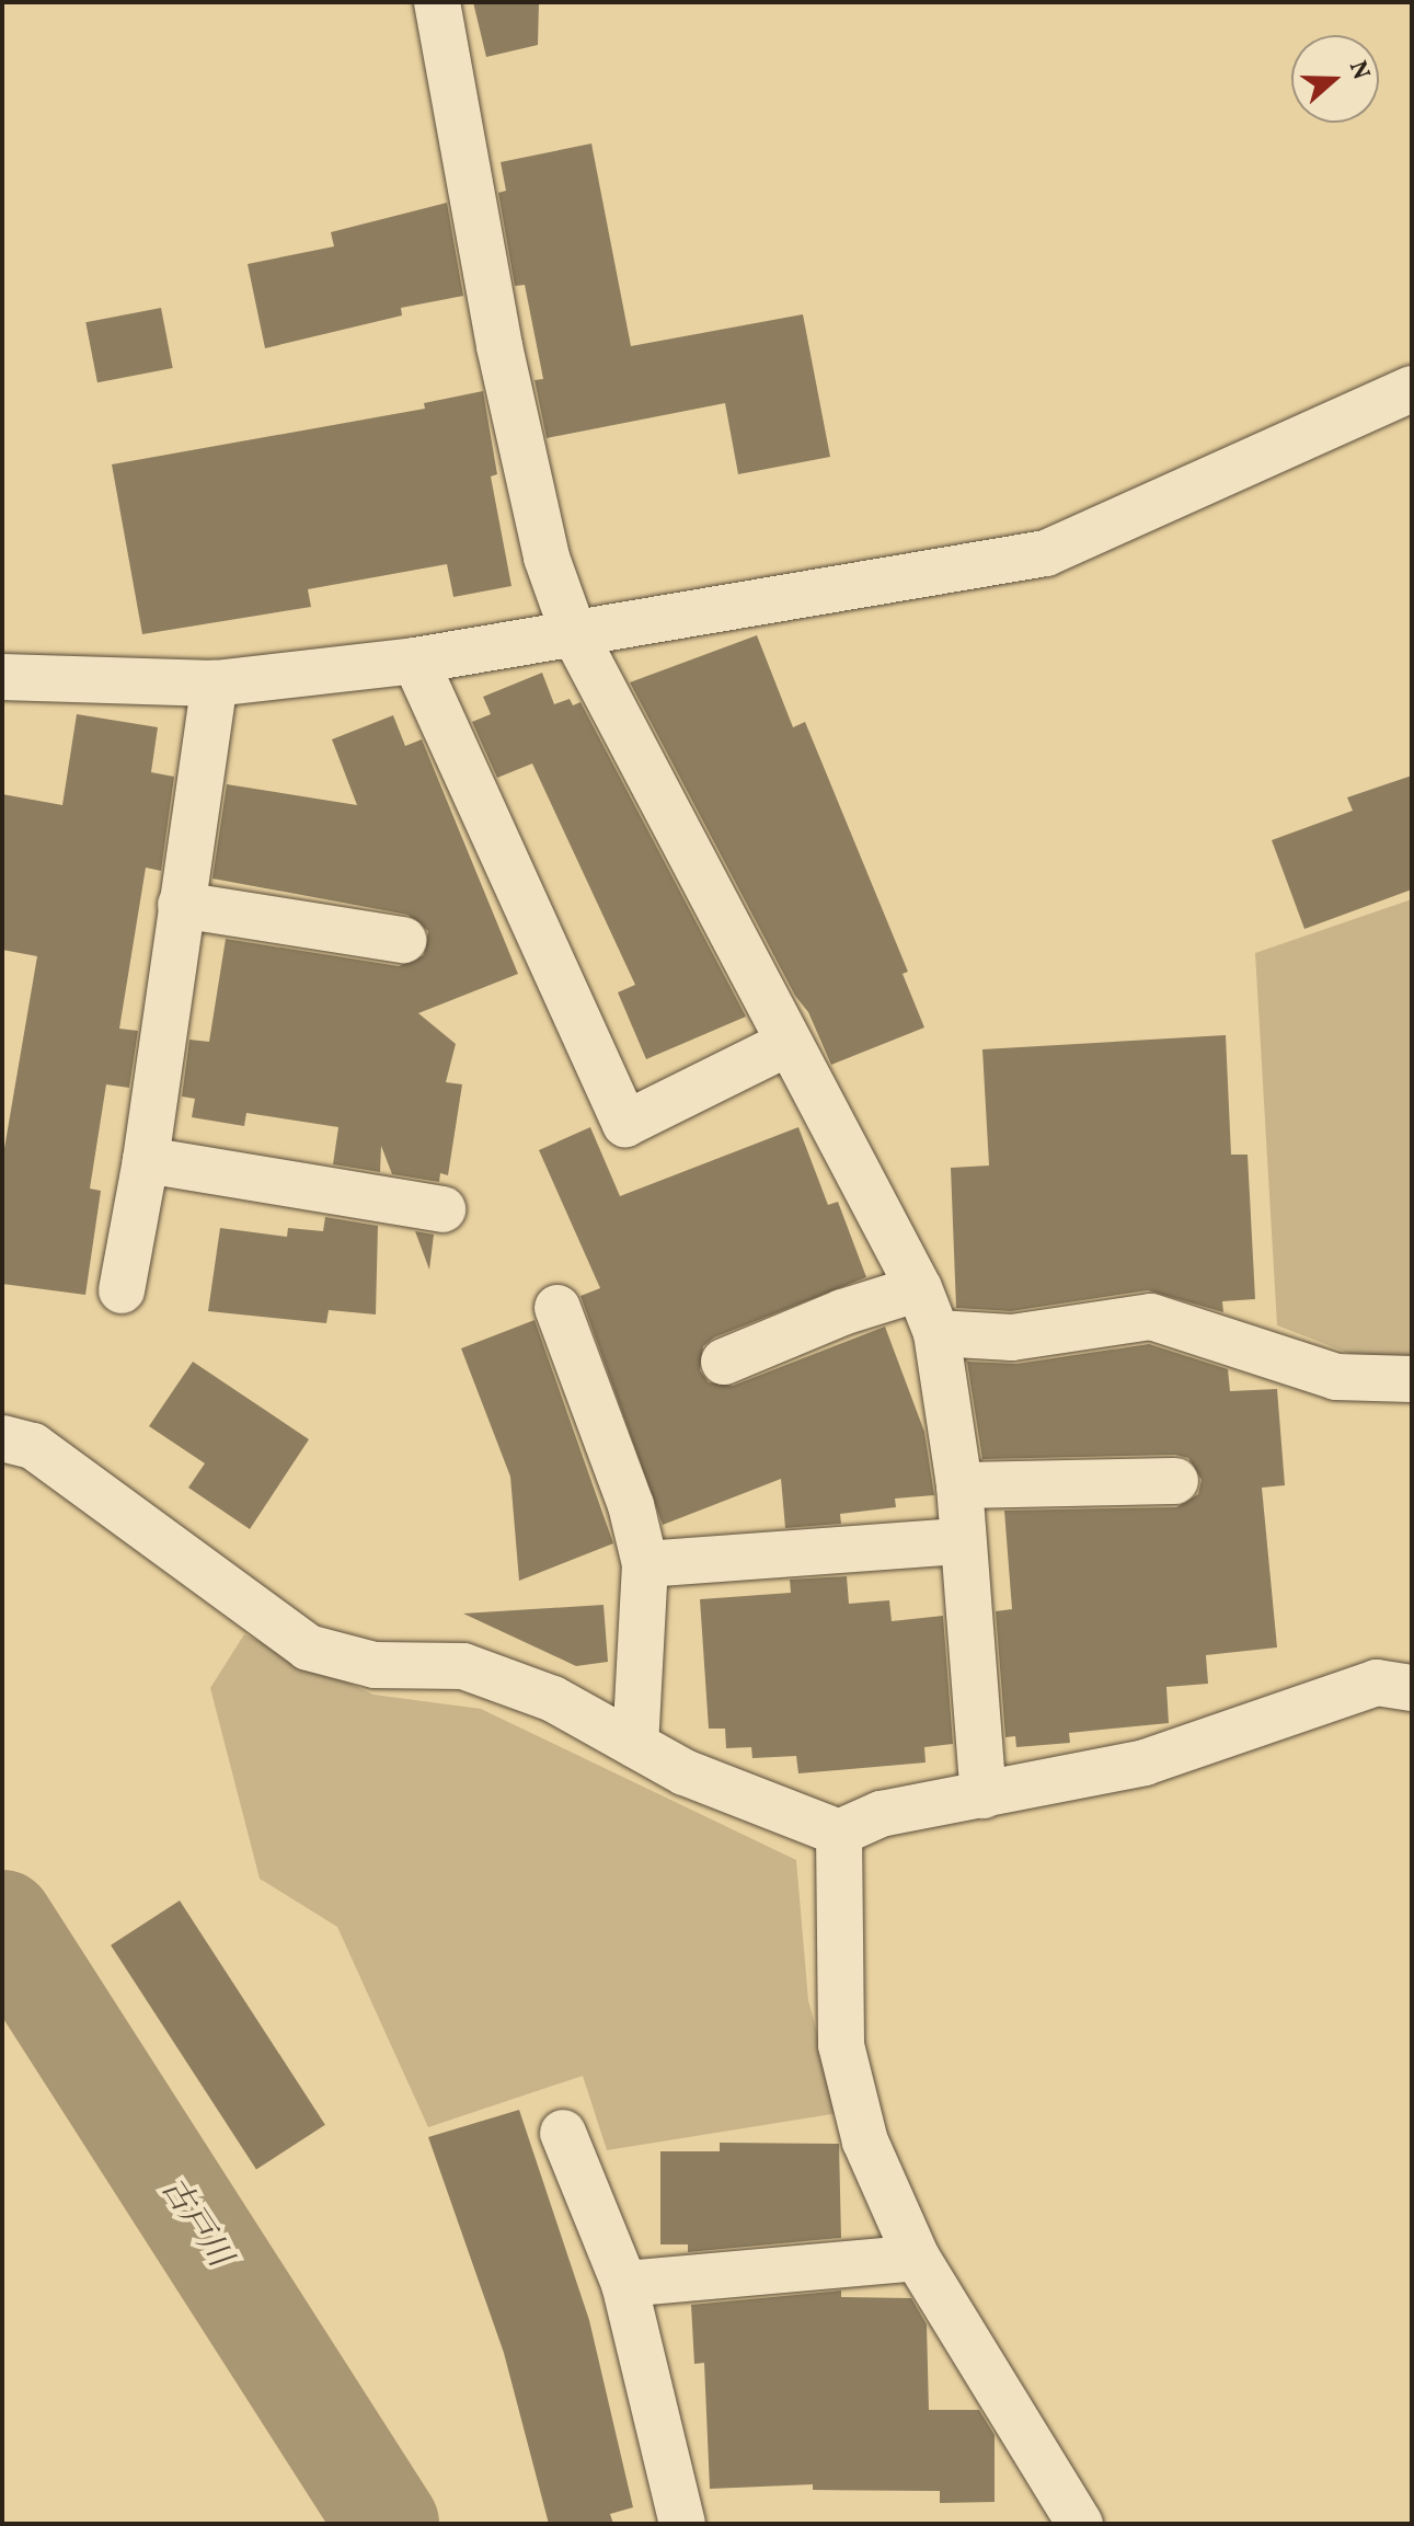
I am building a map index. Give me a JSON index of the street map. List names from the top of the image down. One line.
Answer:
{"water":["古戸川"],"north":"right"}
